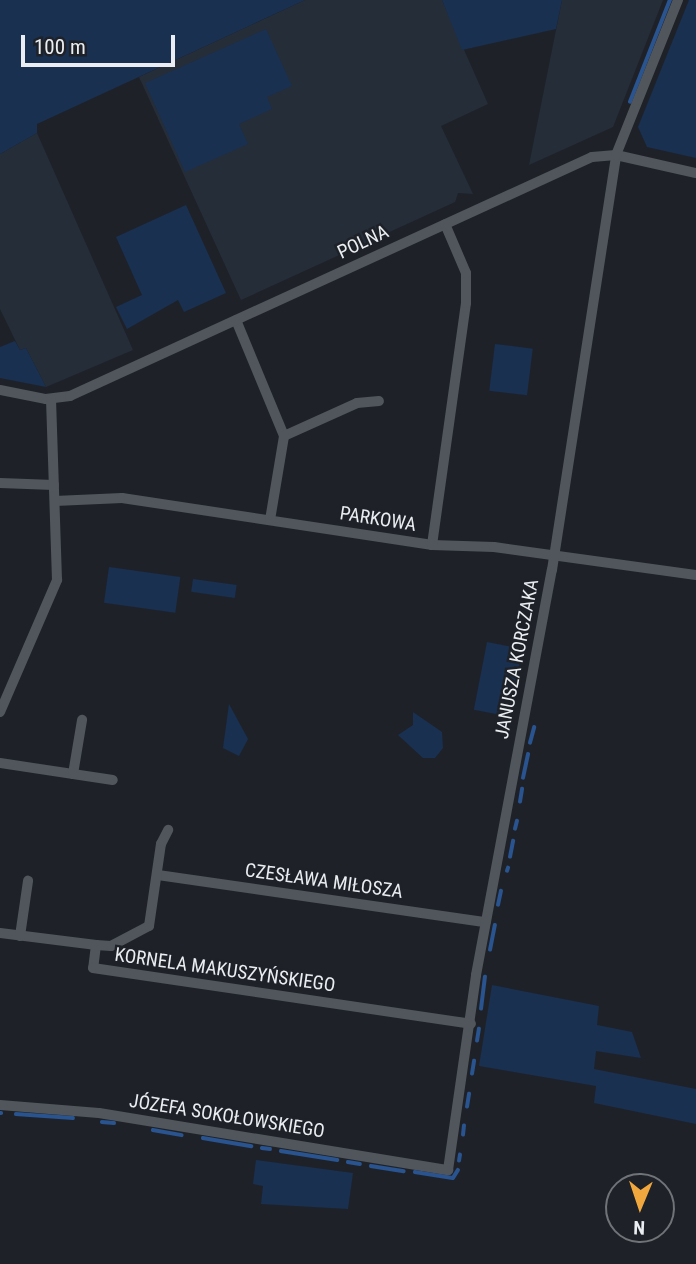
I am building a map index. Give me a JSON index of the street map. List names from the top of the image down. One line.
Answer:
{"streets":{"street":["POLNA","PARKOWA","JANUSZA KORCZAKA","CZESŁAWA MIŁOSZA","KORNELA MAKUSZYŃSKIEGO","JÓZEFA SOKOŁOWSKIEGO"]},"crossings":[["POLNA","JANUSZA KORCZAKA"],["PARKOWA","JANUSZA KORCZAKA"],["JANUSZA KORCZAKA","CZESŁAWA MIŁOSZA"],["JANUSZA KORCZAKA","KORNELA MAKUSZYŃSKIEGO"],["JANUSZA KORCZAKA","JÓZEFA SOKOŁOWSKIEGO"]],"scale_bar":"100 m","north":"bottom"}
